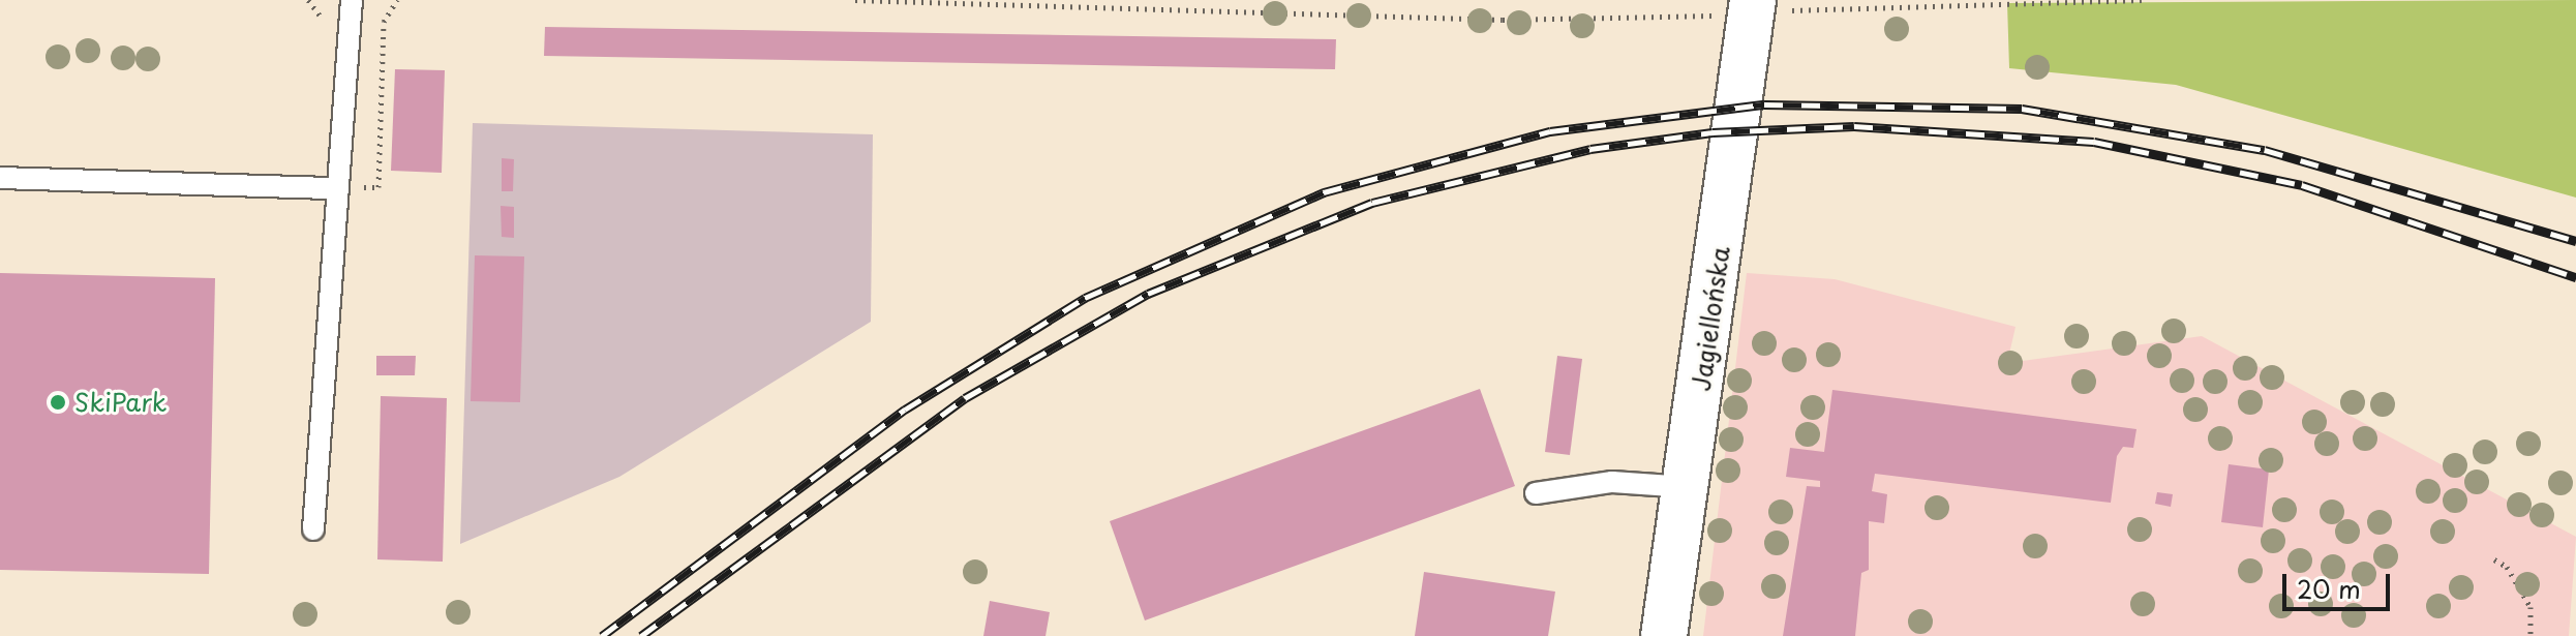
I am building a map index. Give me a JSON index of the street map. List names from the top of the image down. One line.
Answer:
{"streets":{"street":["Jagiellońska"]},"places":["SkiPark"],"scale_bar":"20 m"}
